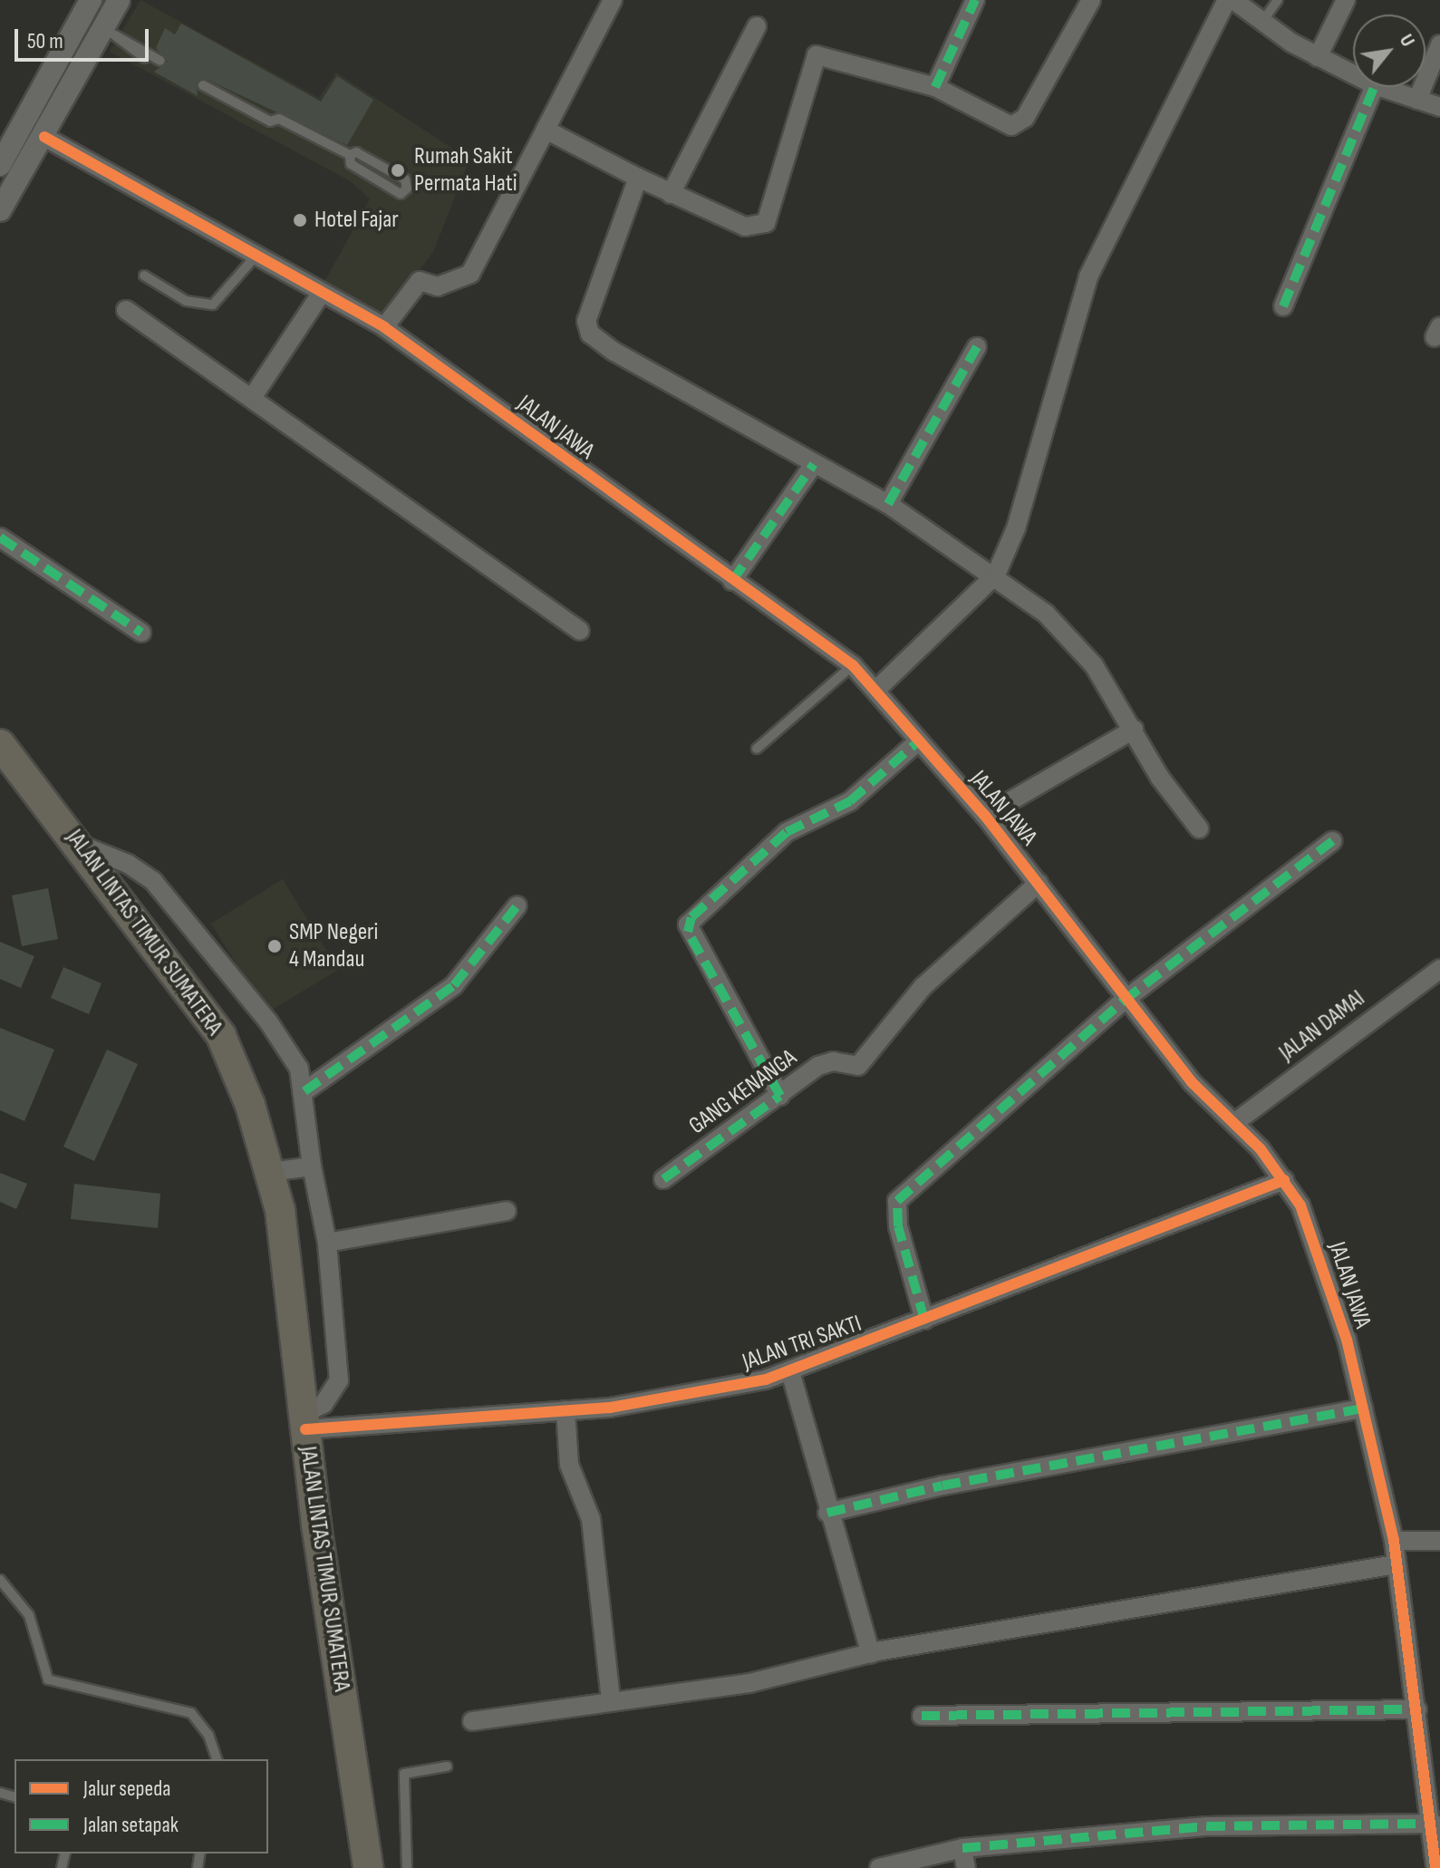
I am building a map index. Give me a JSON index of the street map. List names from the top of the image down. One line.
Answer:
{"streets":{"highway":["JALAN LINTAS TIMUR SUMATERA"],"street":["JALAN JAWA","JALAN DAMAI","GANG KENANGA","JALAN TRI SAKTI"]},"crossings":[["JALAN JAWA","JALAN DAMAI"],["JALAN JAWA","GANG KENANGA"],["JALAN JAWA","JALAN TRI SAKTI"],["JALAN LINTAS TIMUR SUMATERA","JALAN TRI SAKTI"]],"places":["Rumah Sakit Permata Hati","Hotel Fajar","SMP Negeri 4 Mandau"],"legend":["Jalur sepeda","Jalan setapak"],"scale_bar":"50 m","north":"top right"}
